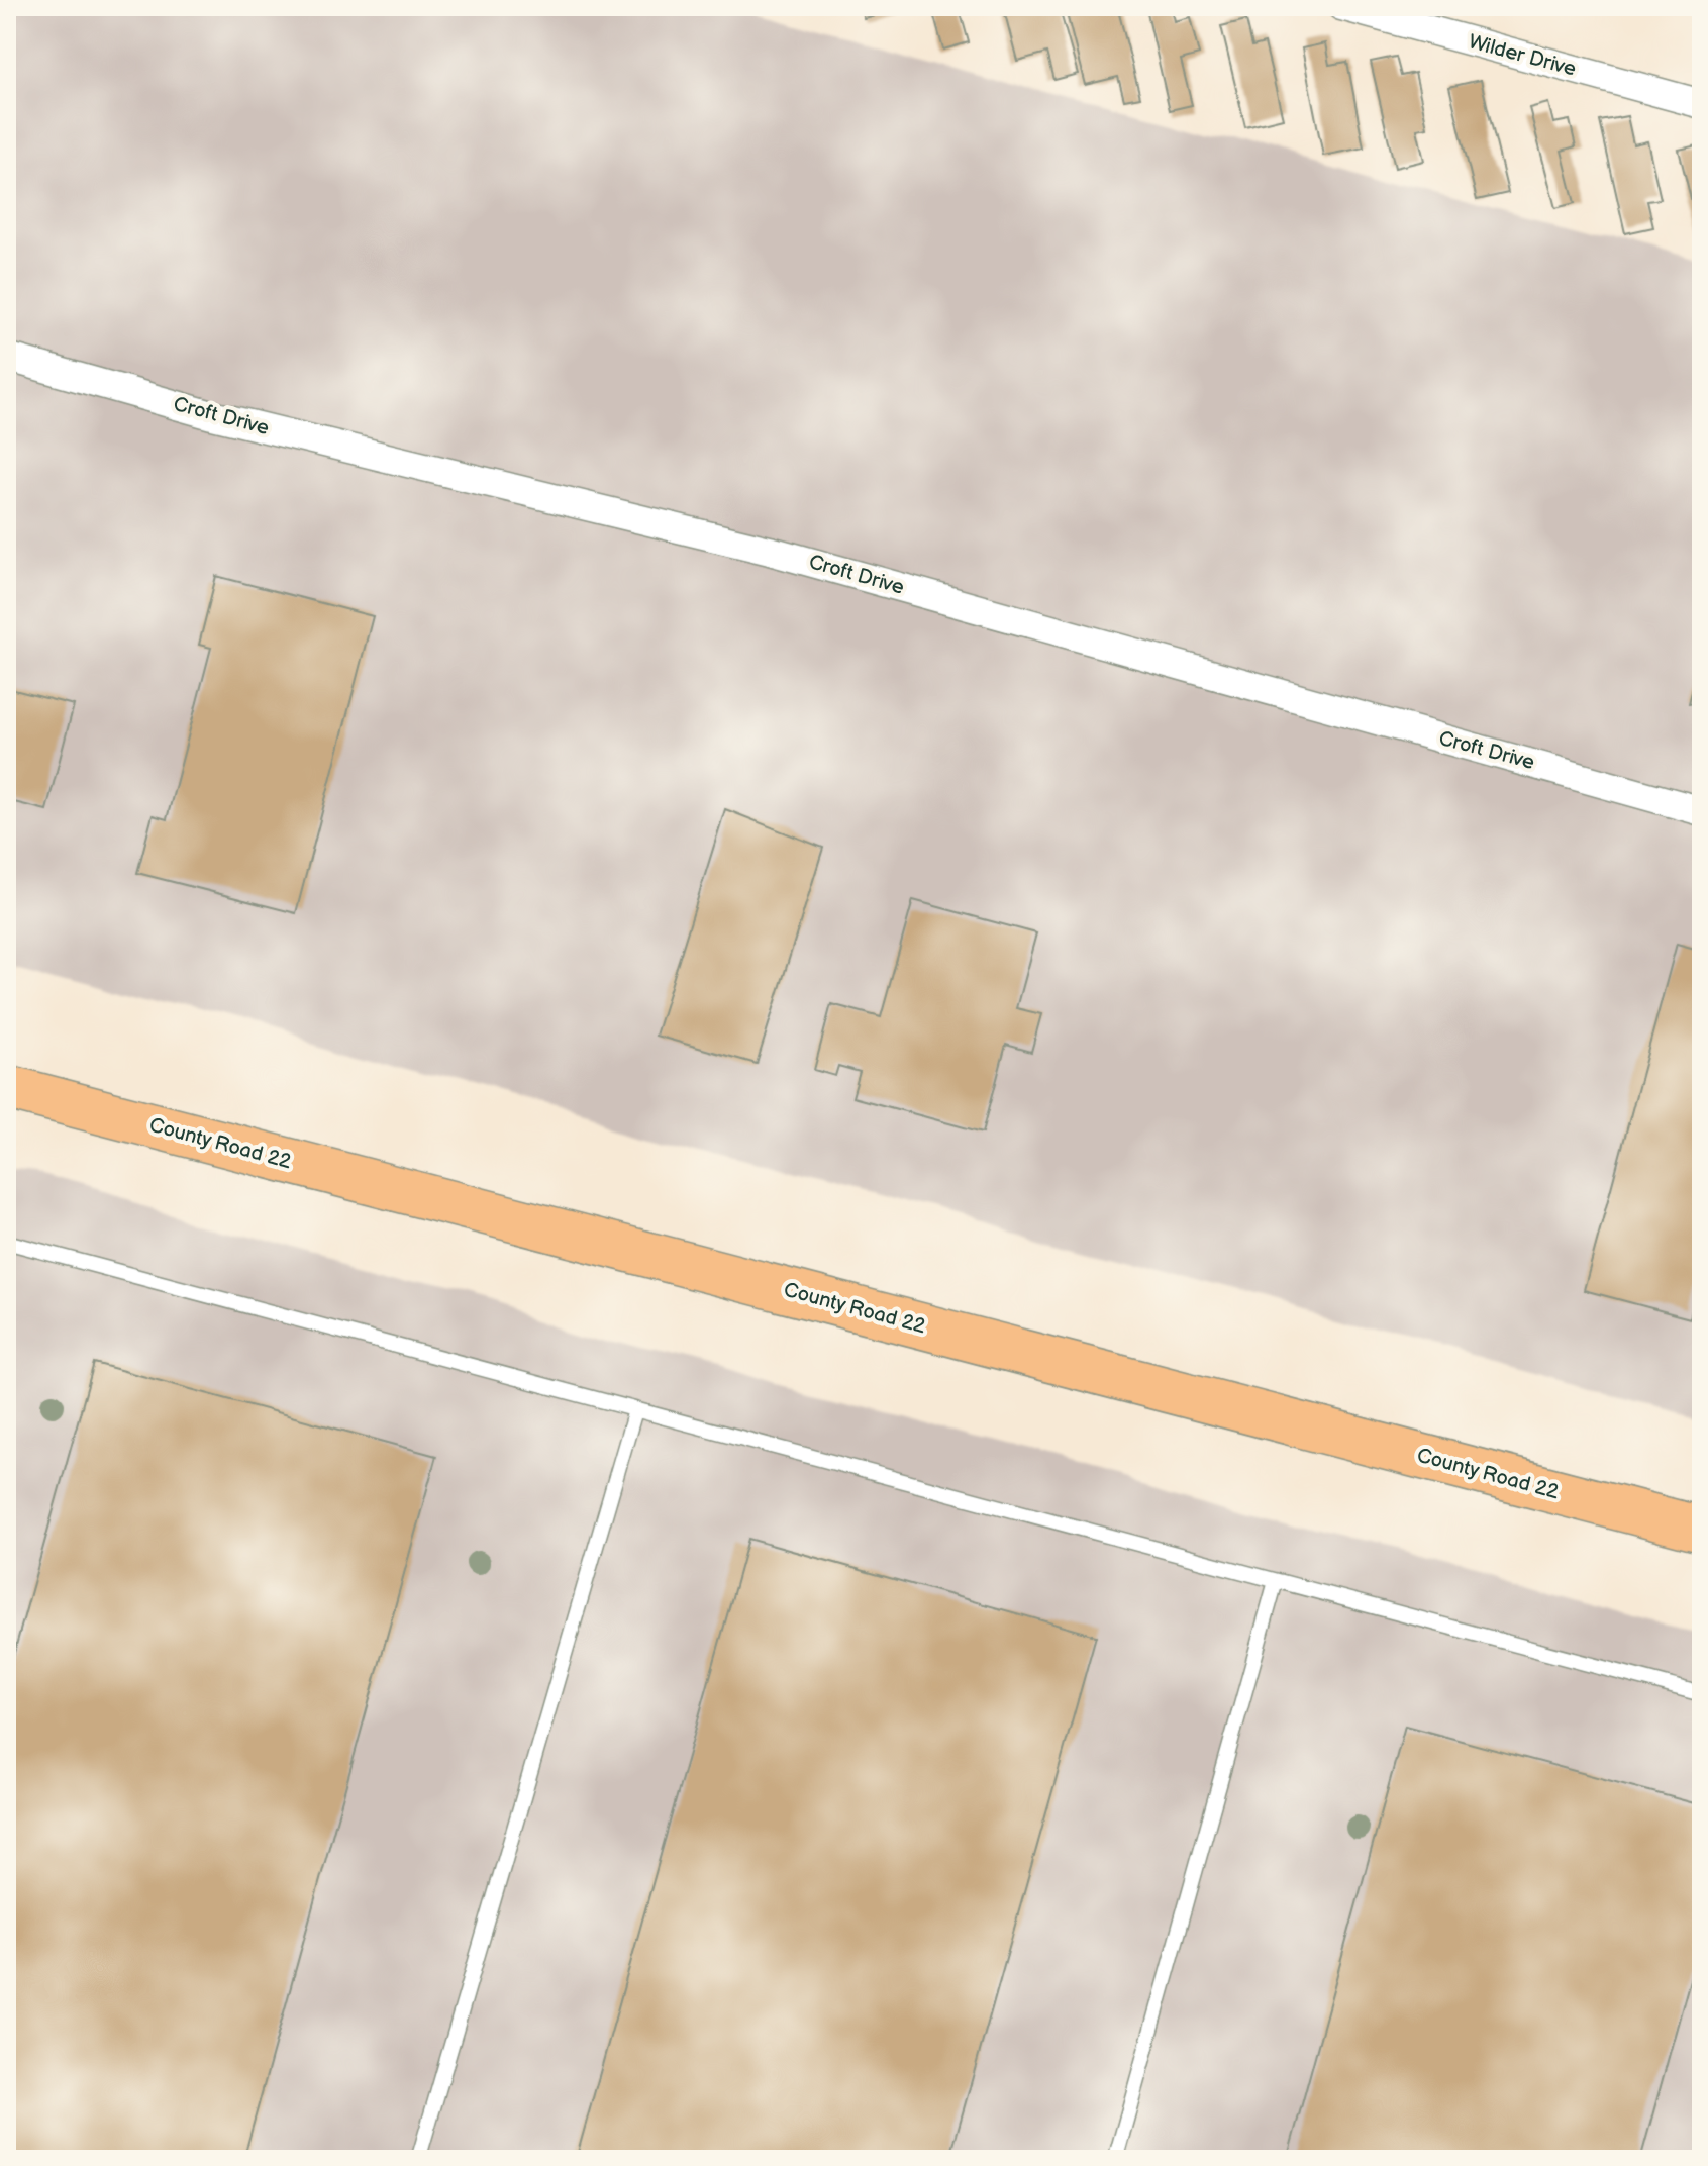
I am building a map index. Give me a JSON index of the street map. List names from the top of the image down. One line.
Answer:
{"streets":{"main road":["County Road 22"],"street":["Wilder Drive","Croft Drive"]}}
